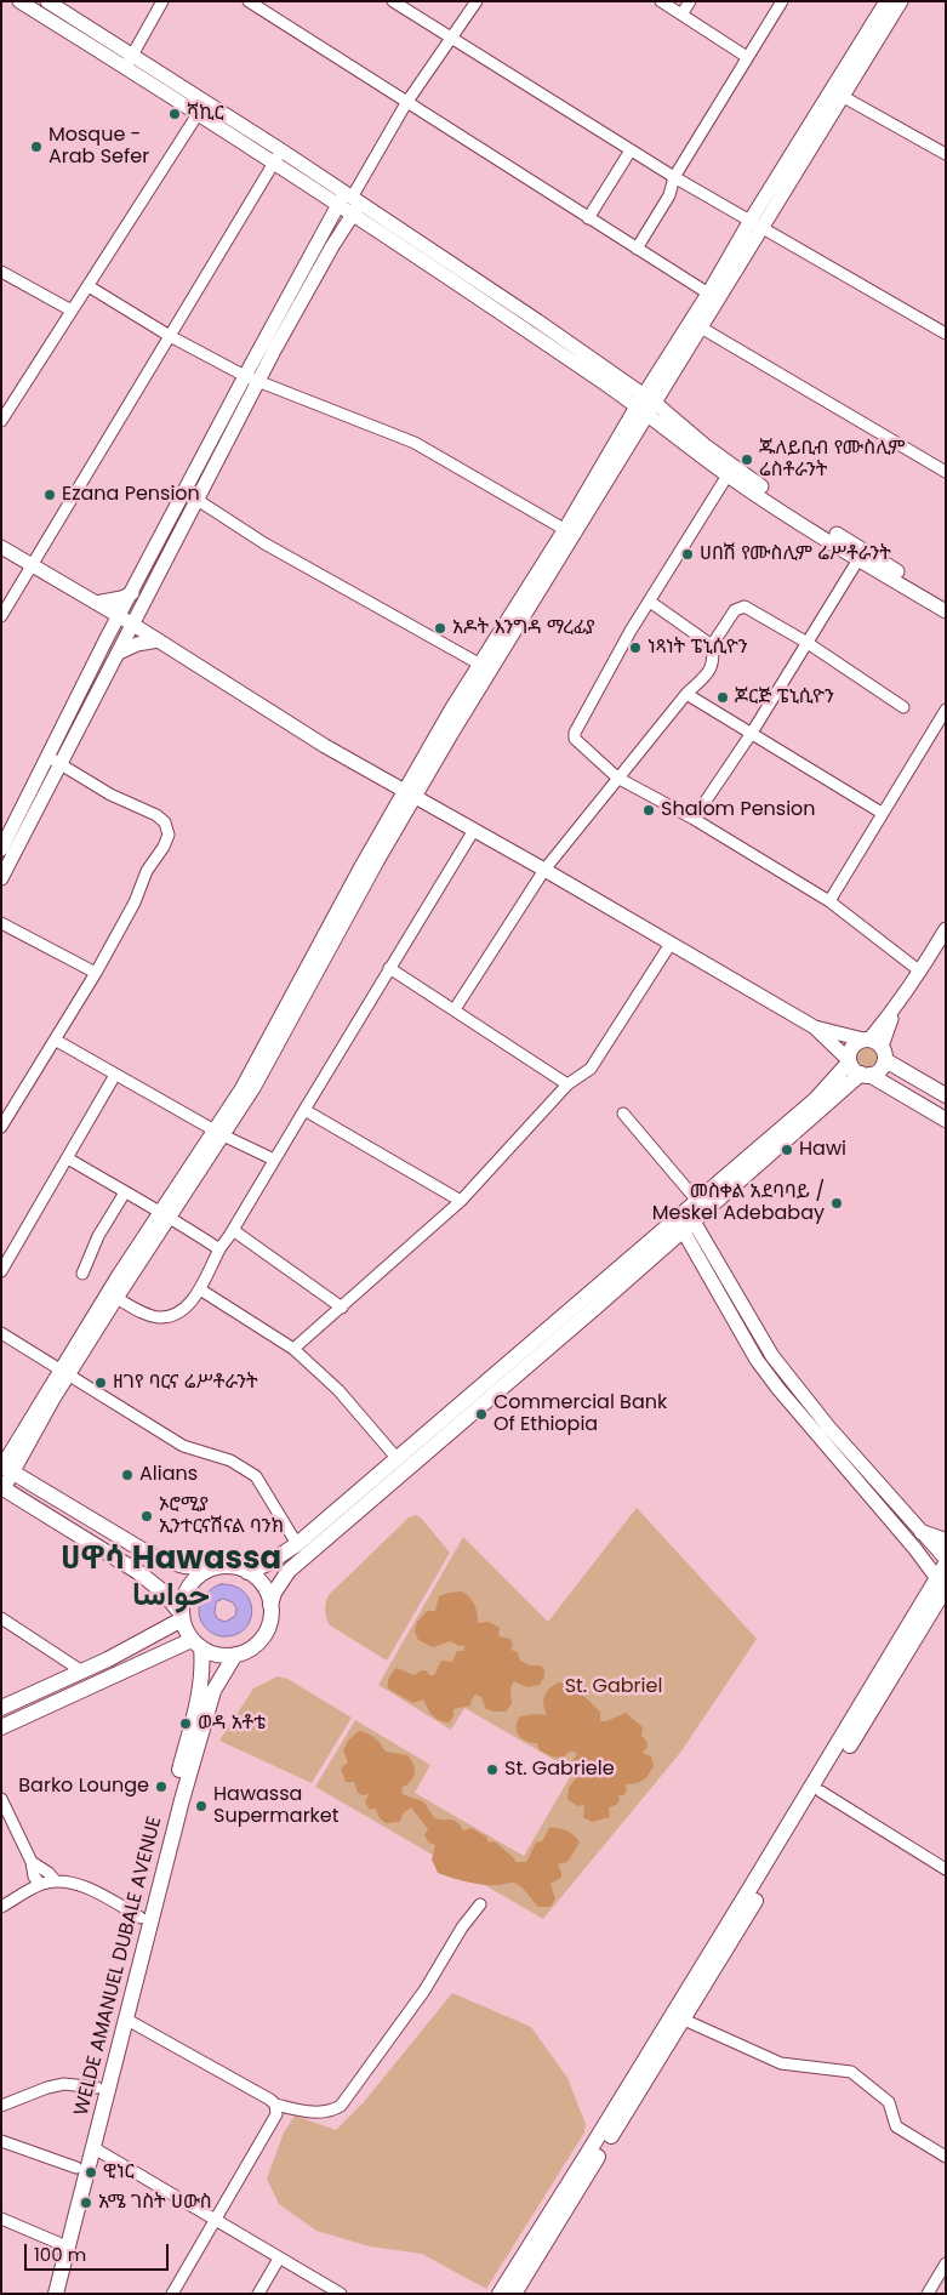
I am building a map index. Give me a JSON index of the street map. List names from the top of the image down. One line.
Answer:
{"streets":{"main road":["WELDE AMANUEL DUBALE AVENUE"]},"districts":["ሀዋሳ Hawassa حواسا"],"parks":["St. Gabriel"],"places":["ሻኪር","Mosque - Arab Sefer","ጁለይቢብ የሙስሊም ሬስቶራንት","Ezana Pension","ሀበሽ የሙስሊም ሬሥቶራንት","አዶት እንግዳ ማረፊያ","ነጻነት ፔኒሲዮን","ጆርጅ ፔኒሲዮን","Shalom Pension","Hawi","መስቀል አደባባይ / Meskel Adebabay","ዘገየ ባርና ሬሥቶራንት","Commercial Bank Of Ethiopia","Alians","ኦሮሚያ ኢንተርናሽናል ባንክ","ወዳ አቶቴ","St. Gabriele","Barko Lounge","Hawassa Supermarket","ዊነር","አሜ ገስት ሀውስ"],"scale_bar":"100 m"}
